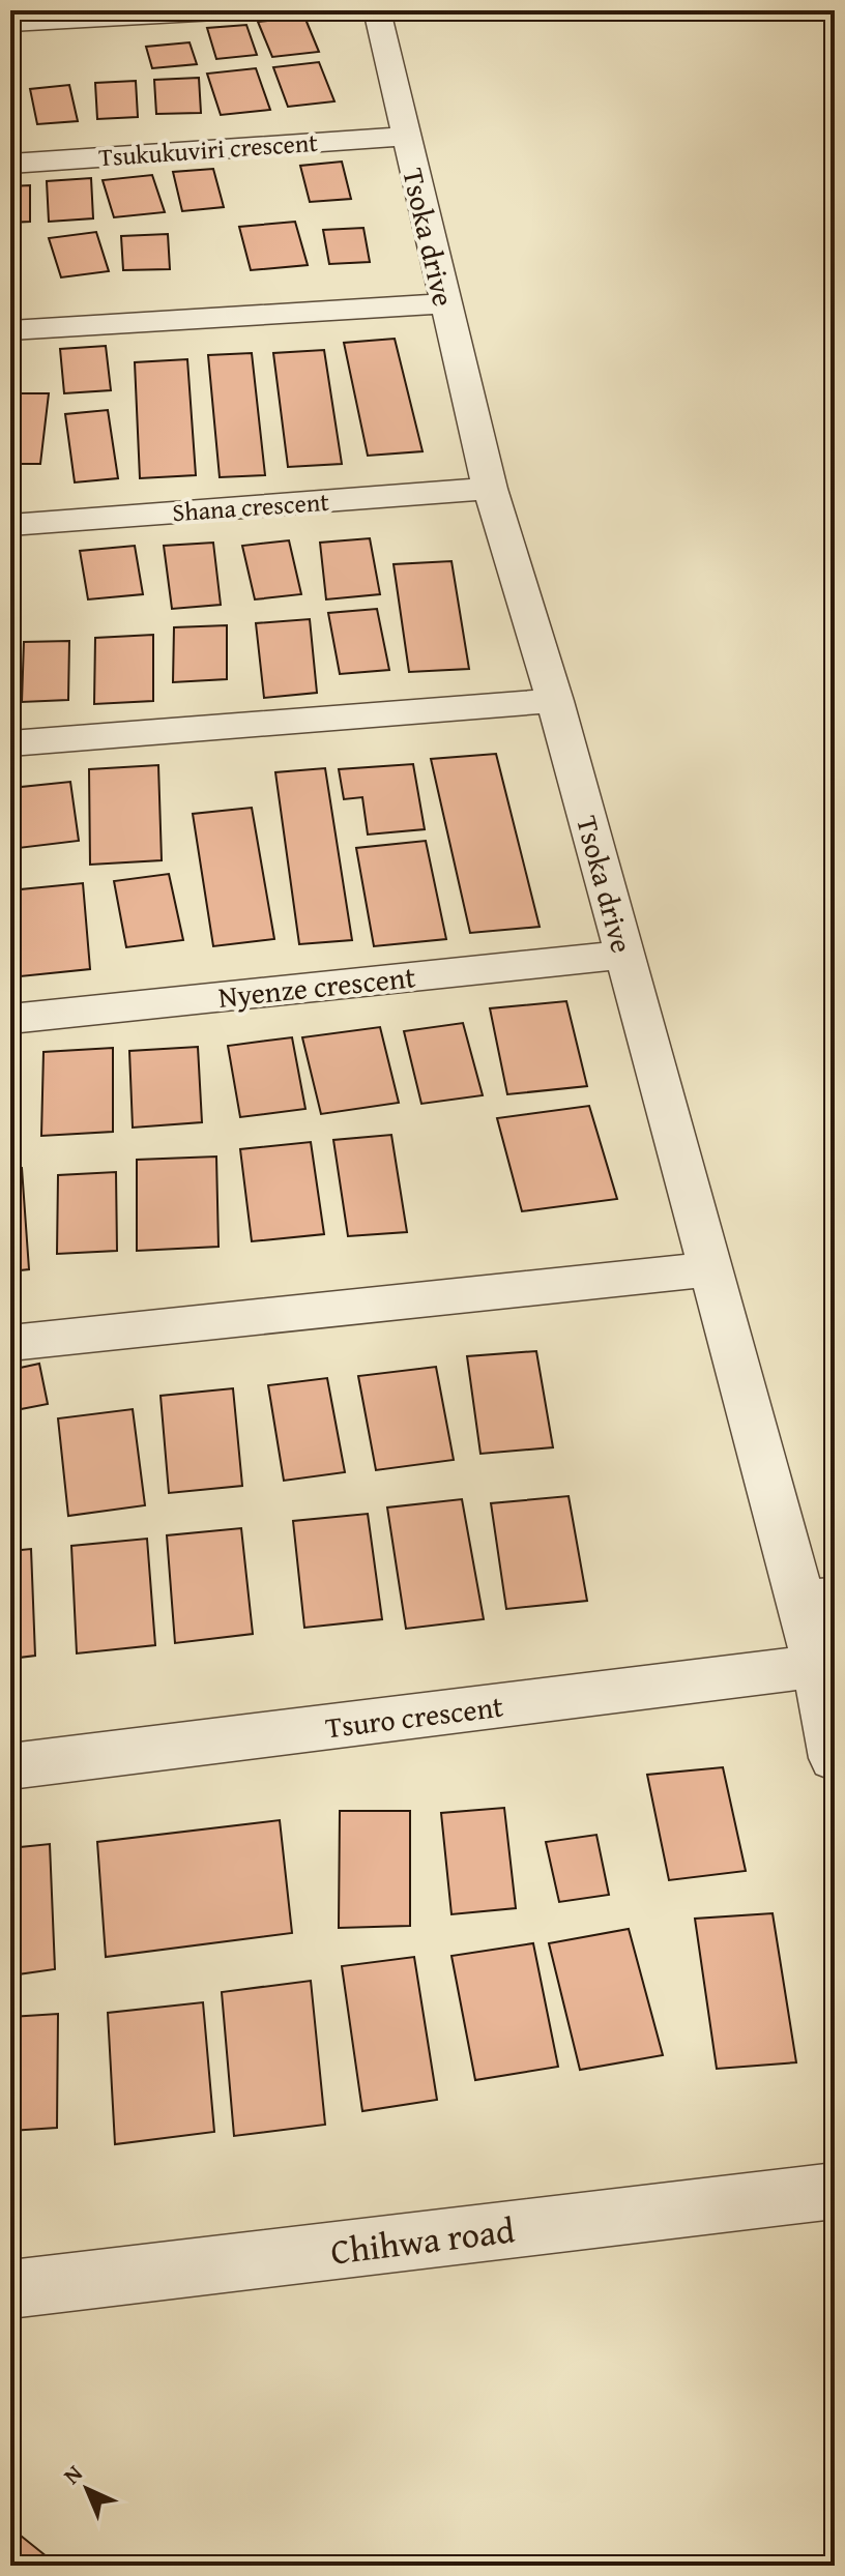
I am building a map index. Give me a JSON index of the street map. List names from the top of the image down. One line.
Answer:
{"streets":{"street":["Tsukukuviri crescent","Tsoka drive","Shana crescent","Nyenze crescent","Tsuro crescent","Chihwa road"]},"crossings":[["Tsukukuviri crescent","Tsoka drive"],["Tsoka drive","Shana crescent"],["Tsoka drive","Nyenze crescent"],["Tsoka drive","Tsuro crescent"]],"north":"top left"}
